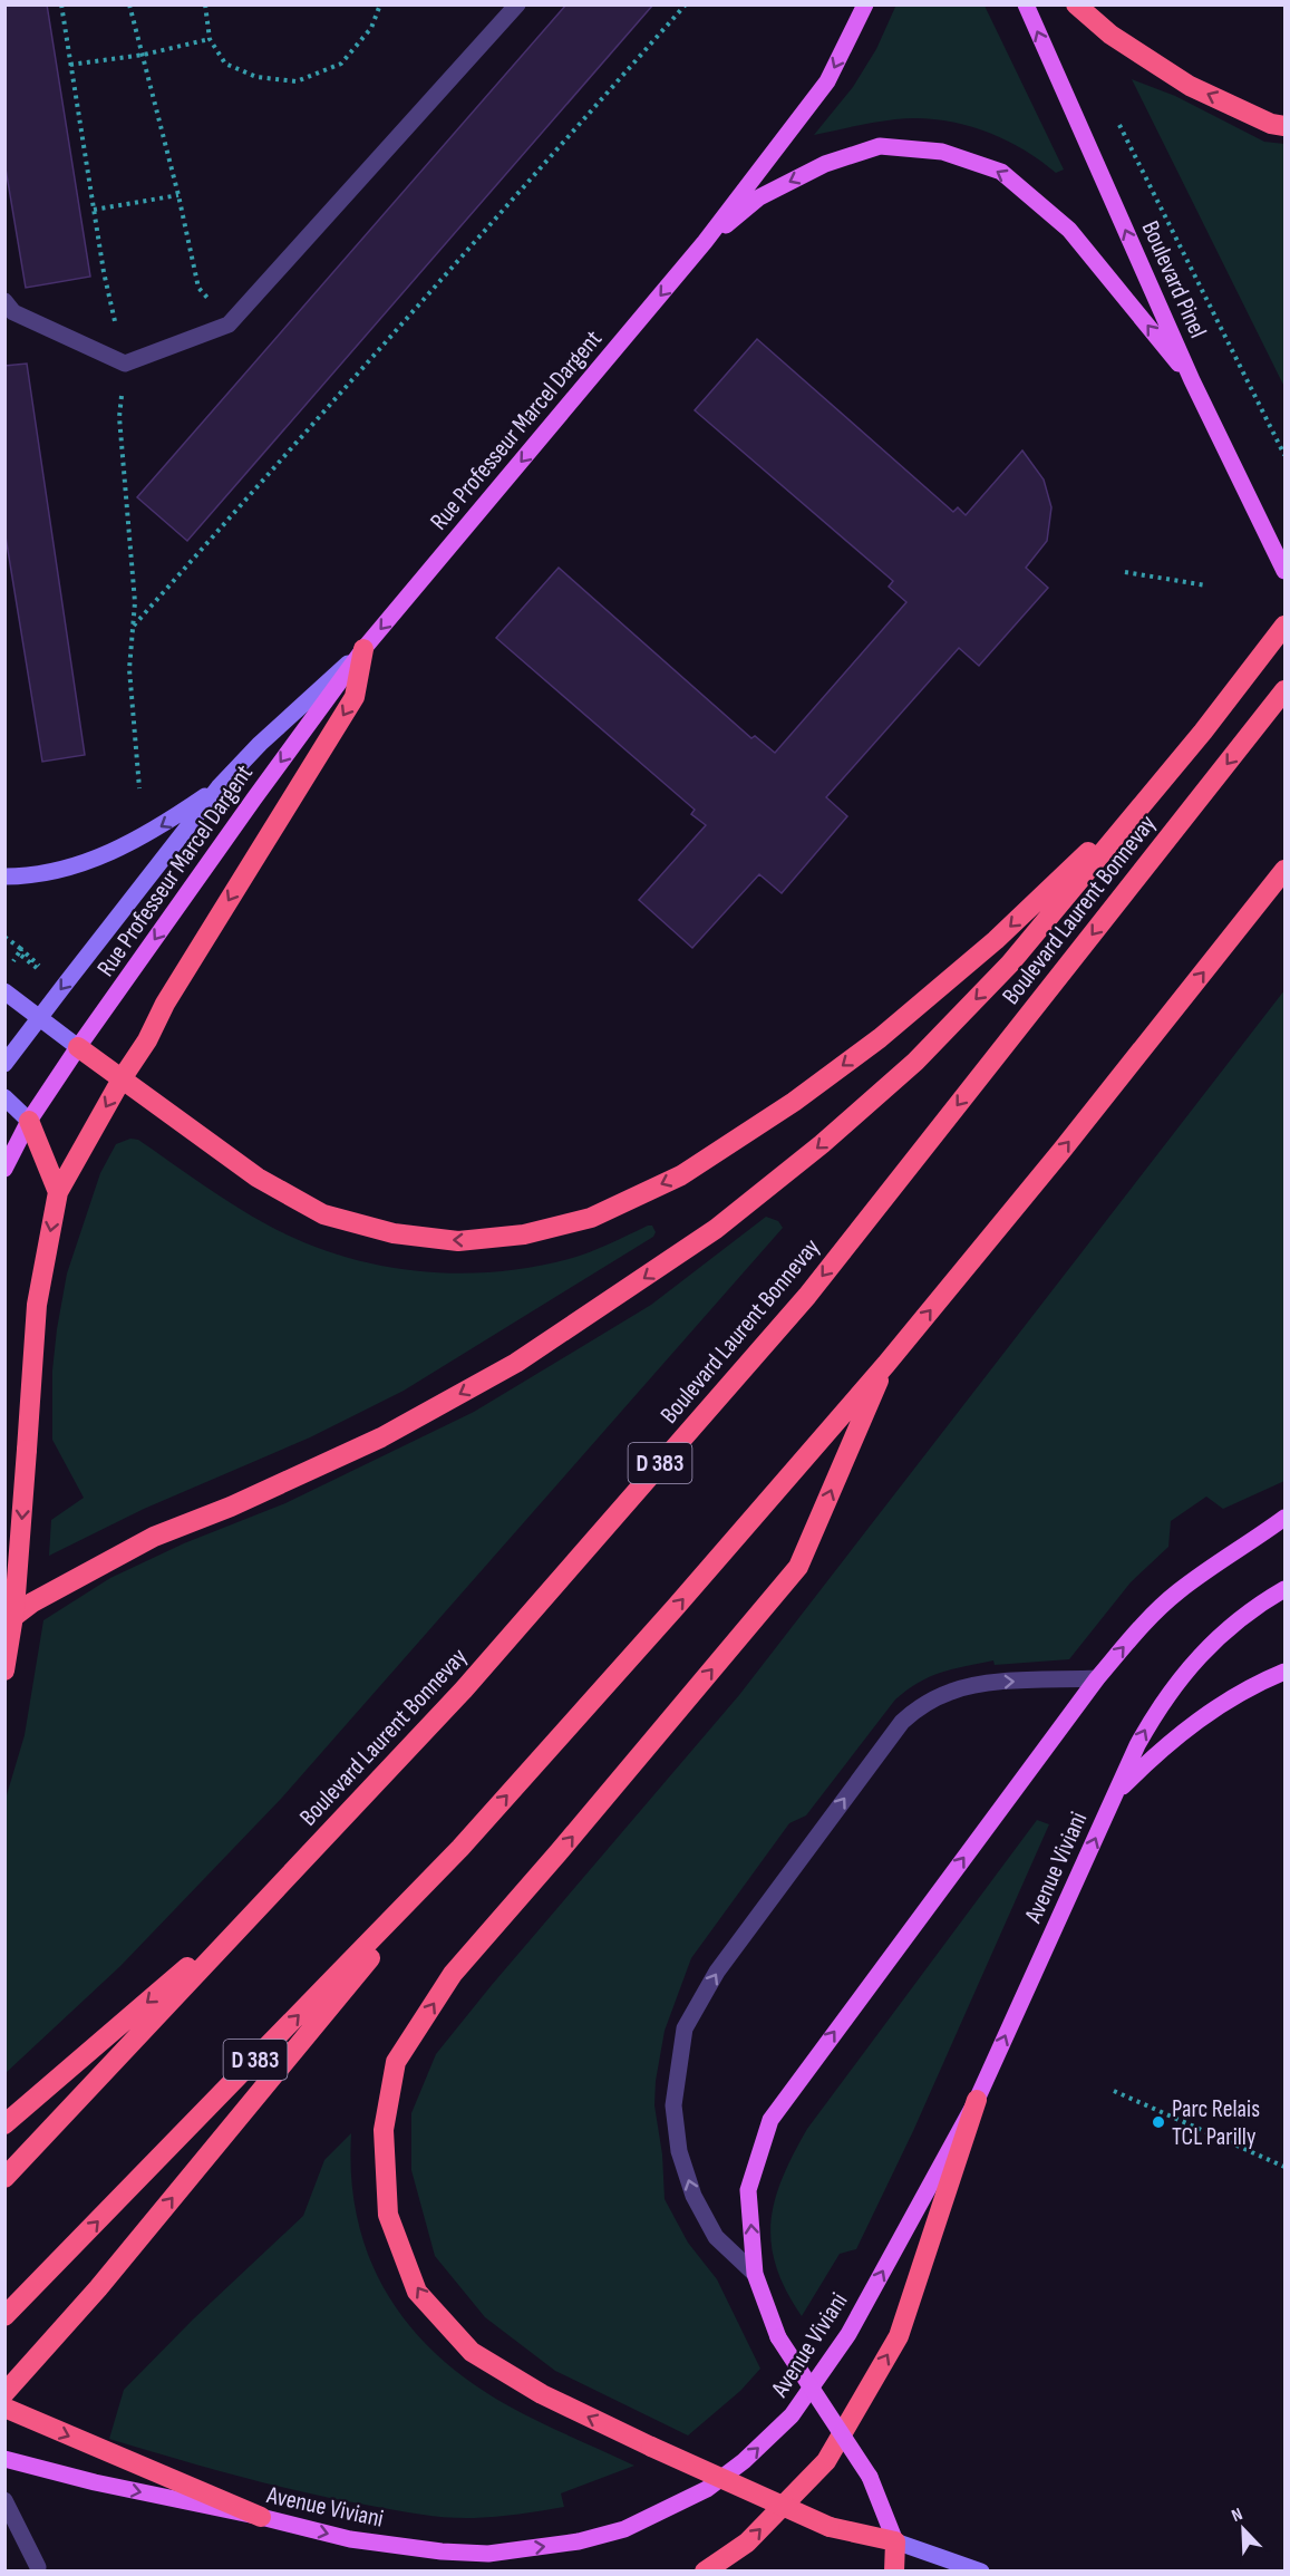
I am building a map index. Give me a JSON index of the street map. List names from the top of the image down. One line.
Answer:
{"streets":{"highway":["Boulevard Laurent Bonnevay","D 383"],"main road":["Boulevard Pinel","Rue Professeur Marcel Dargent","Avenue Viviani"]},"one_way":["Boulevard Pinel","Rue Professeur Marcel Dargent","Avenue Viviani"],"places":["Parc Relais TCL Parilly"],"north":"top left"}
